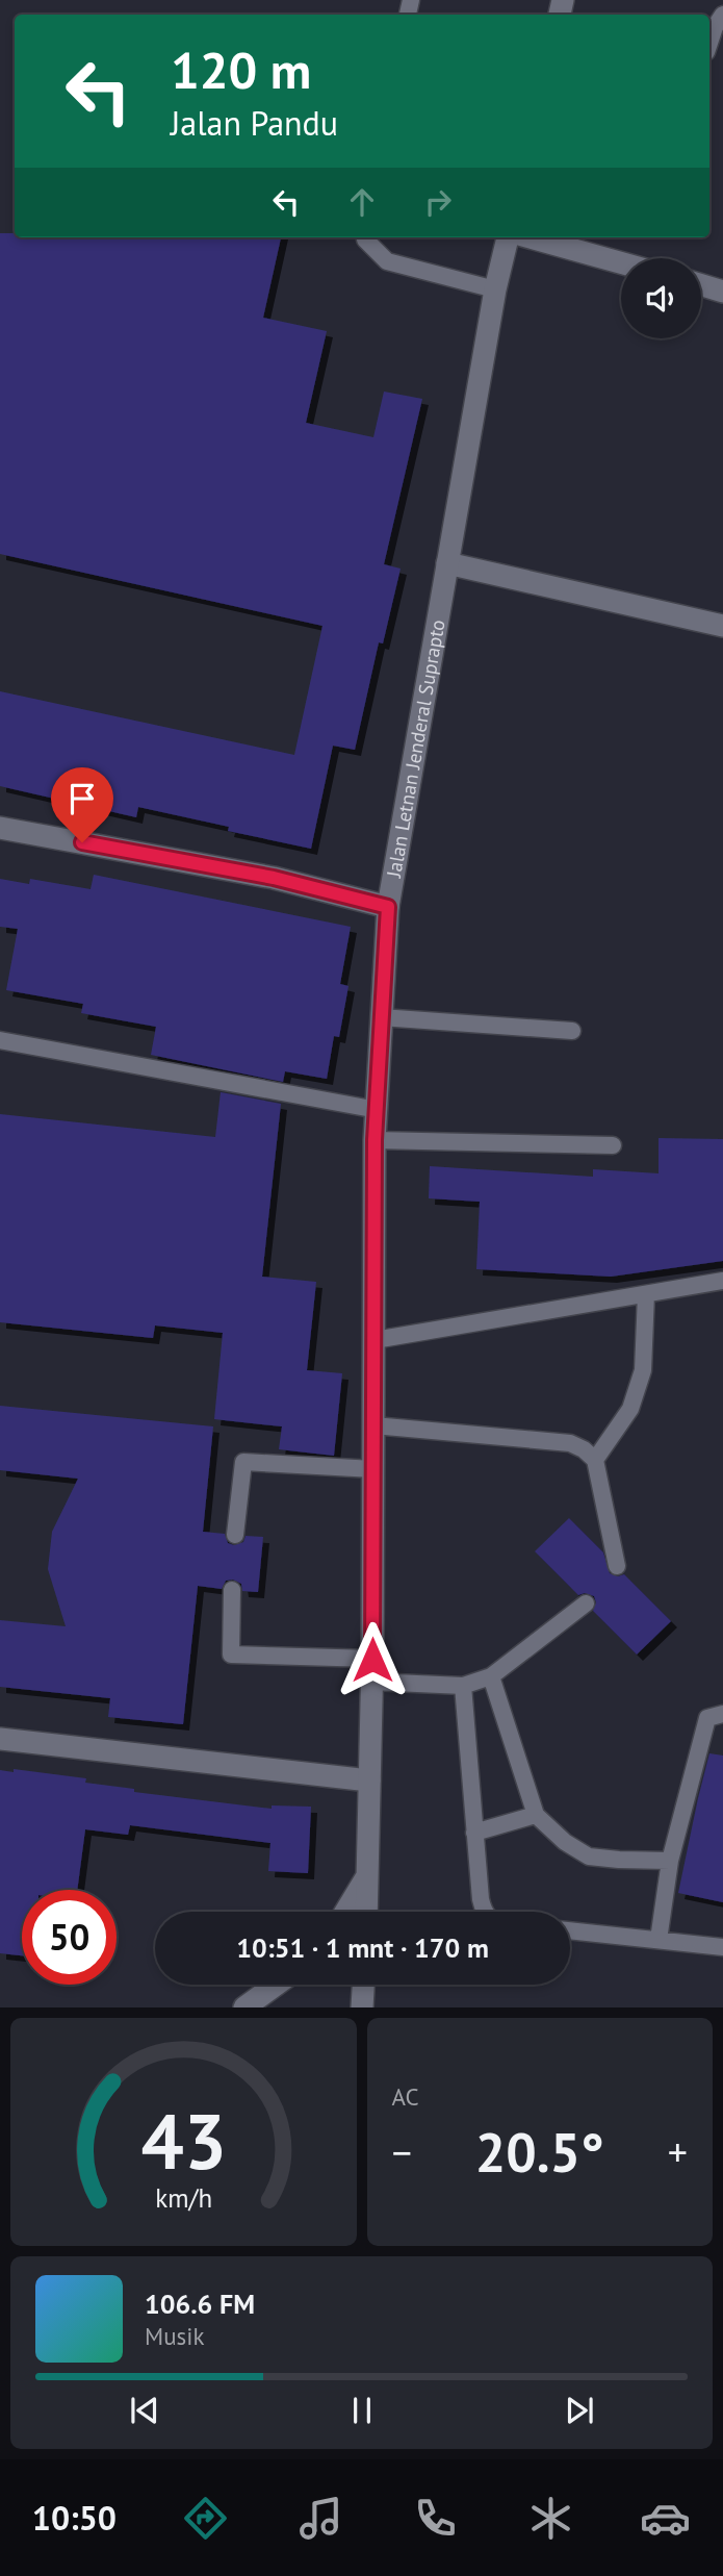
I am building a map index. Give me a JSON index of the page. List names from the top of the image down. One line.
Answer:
{"streets":{"main road":["Jalan Letnan Jenderal Suprapto"]},"page":{"turn":["120 m","Jalan Pandu"],"limit":"50","trip":"10:51 · 1 mnt · 170 m","tile":"AC","heat":["−","20.5°","+"],"song":["106.6 FM","Musik"],"tabs":"10:50","gauge":["43","km/h"]}}
